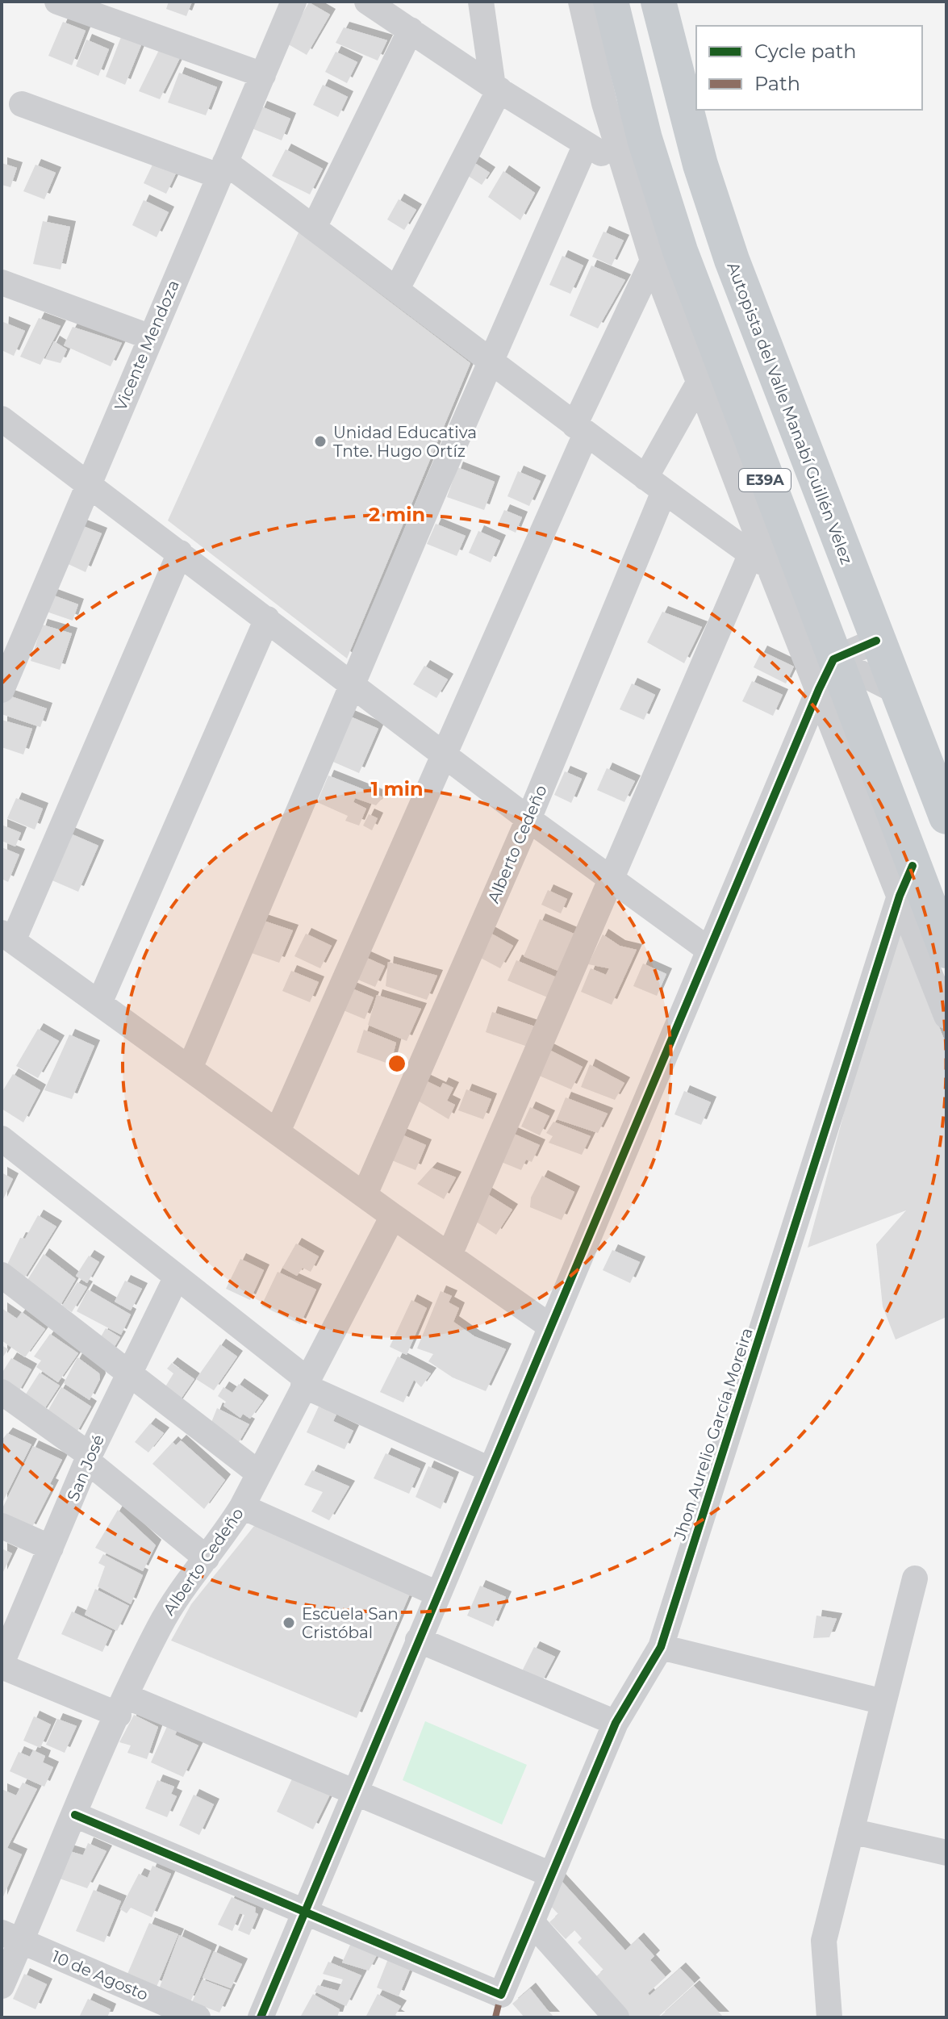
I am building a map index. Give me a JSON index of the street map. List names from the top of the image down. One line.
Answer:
{"streets":{"main road":["Autopista del Valle Manabí Guillén Vélez","E39A"],"street":["Vicente Mendoza","Alberto Cedeño","Jhon Aurelio García Moreira","San José","10 de Agosto"]},"crossings":[["E39A","Alberto Cedeño"],["E39A","Jhon Aurelio García Moreira"],["Alberto Cedeño","10 de Agosto"]],"places":["Unidad Educativa Tnte. Hugo Ortíz","Escuela San Cristóbal"],"legend":["Cycle path","Path"],"rings":["2 min","1 min"]}
